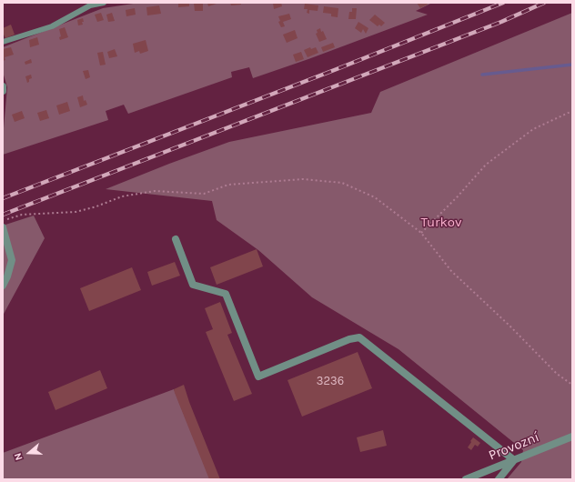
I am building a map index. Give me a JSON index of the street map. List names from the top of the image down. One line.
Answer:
{"streets":{"street":["Provozní"]},"parks":["Turkov"],"house_numbers":["3236"],"north":"left"}
